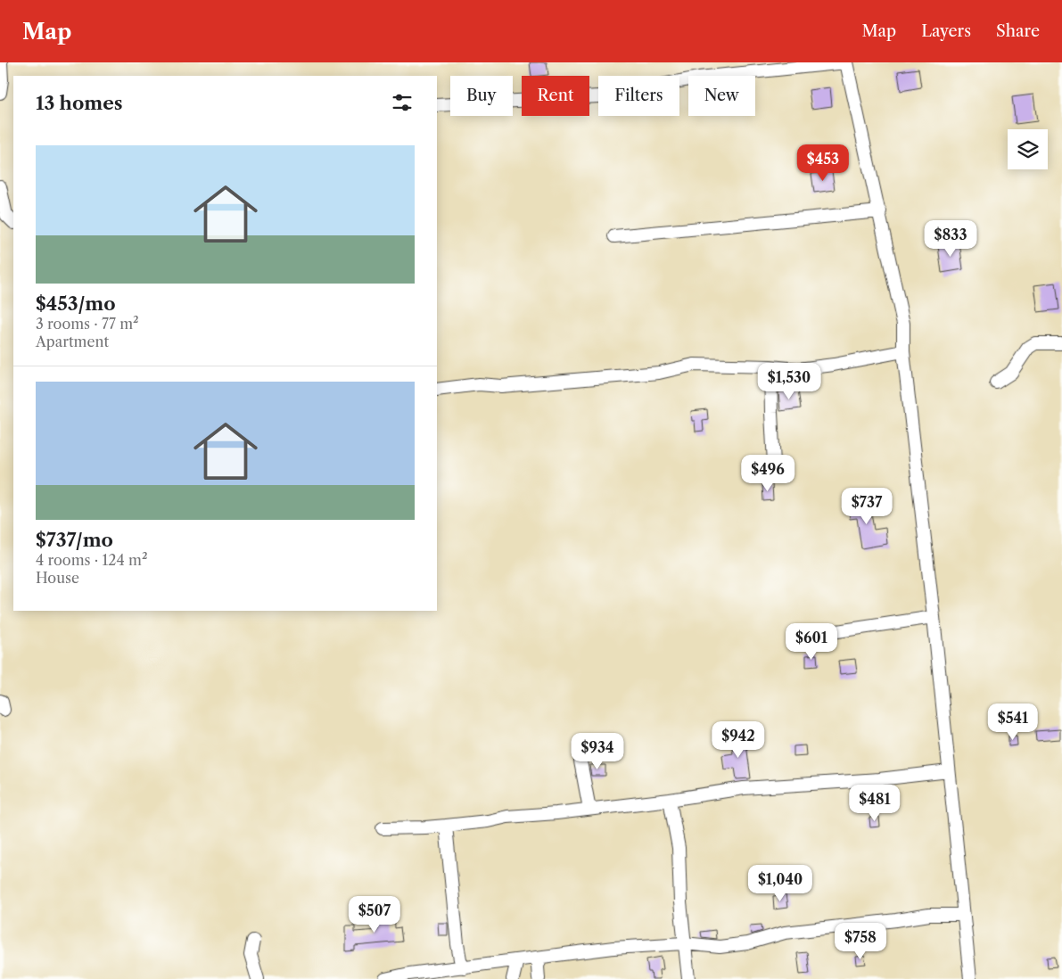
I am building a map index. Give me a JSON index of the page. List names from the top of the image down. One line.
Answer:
{"page":{"header":"Map","nav":["Map","Layers","Share"],"chip":["Buy","Rent","Filters","New"],"heading":"13 homes","list":[{"name":"$453/mo","note":"3 rooms · 77 m² · Apartment"},{"name":"$737/mo","note":"4 rooms · 124 m² · House"}],"price":["$453","$833","$1,530","$496","$737","$601","$541","$942","$934","$481","$1,040","$507","$758"]}}
